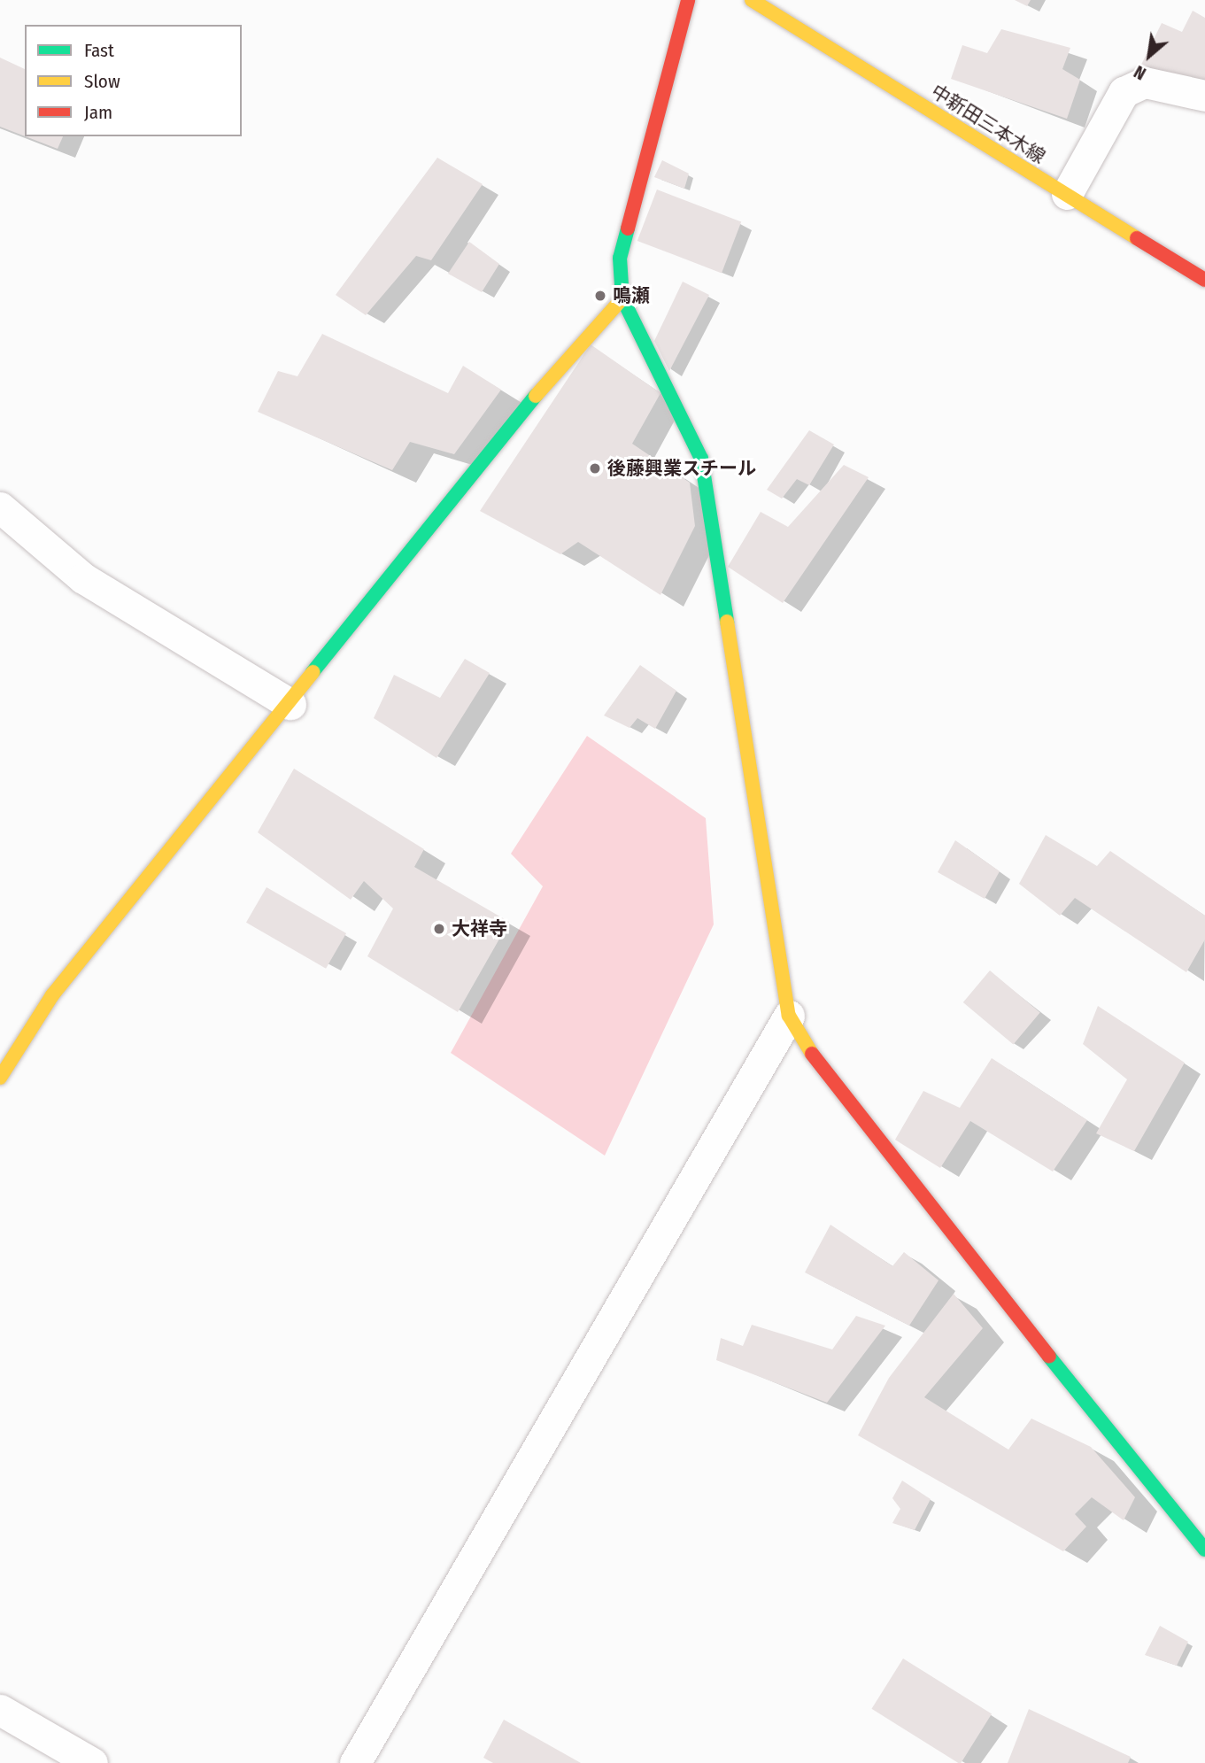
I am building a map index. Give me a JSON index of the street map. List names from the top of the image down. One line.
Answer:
{"streets":{"street":["中新田三本木線"]},"places":["鳴瀬","後藤興業スチール","大祥寺"],"legend":["Fast","Slow","Jam"],"north":"bottom left"}
